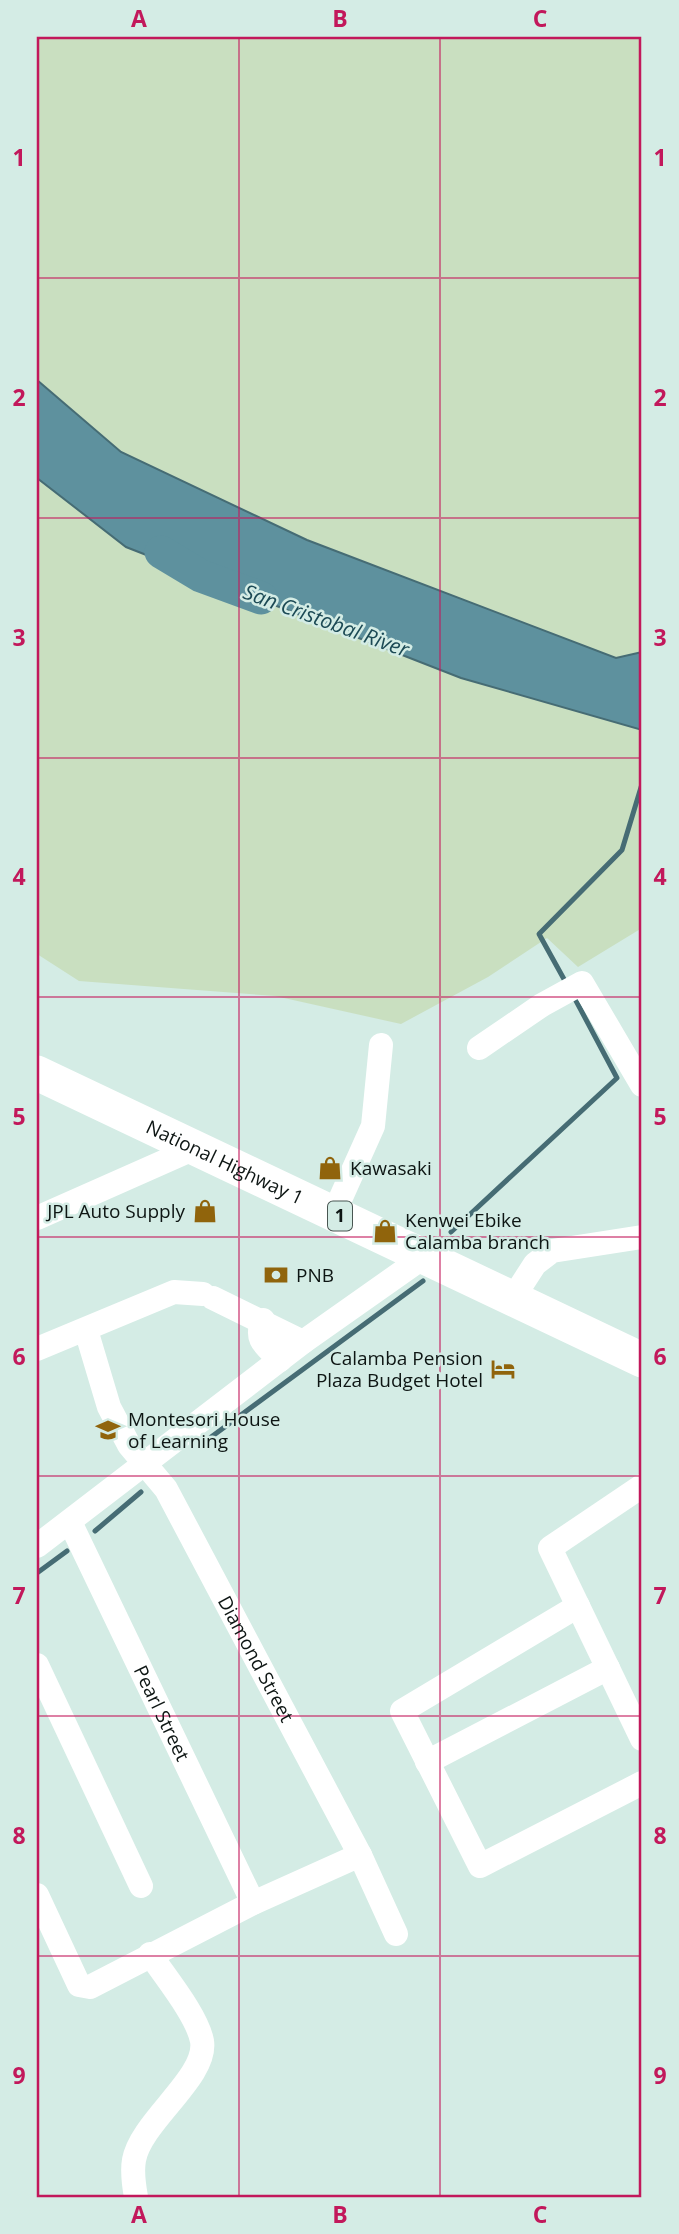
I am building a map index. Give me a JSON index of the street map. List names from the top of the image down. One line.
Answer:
{"streets":{"highway":["National Highway 1","1"],"street":["Diamond Street","Pearl Street"]},"water":["San Cristobal River"],"places":{"shop":["Kawasaki","JPL Auto Supply","Kenwei Ebike Calamba branch"],"bank":["PNB"],"hotel":["Calamba Pension Plaza Budget Hotel"],"school or university":["Montesori House of Learning"]},"grid":{"columns":["A","B","C"],"rows":["1","2","3","4","5","6","7","8","9"]}}
